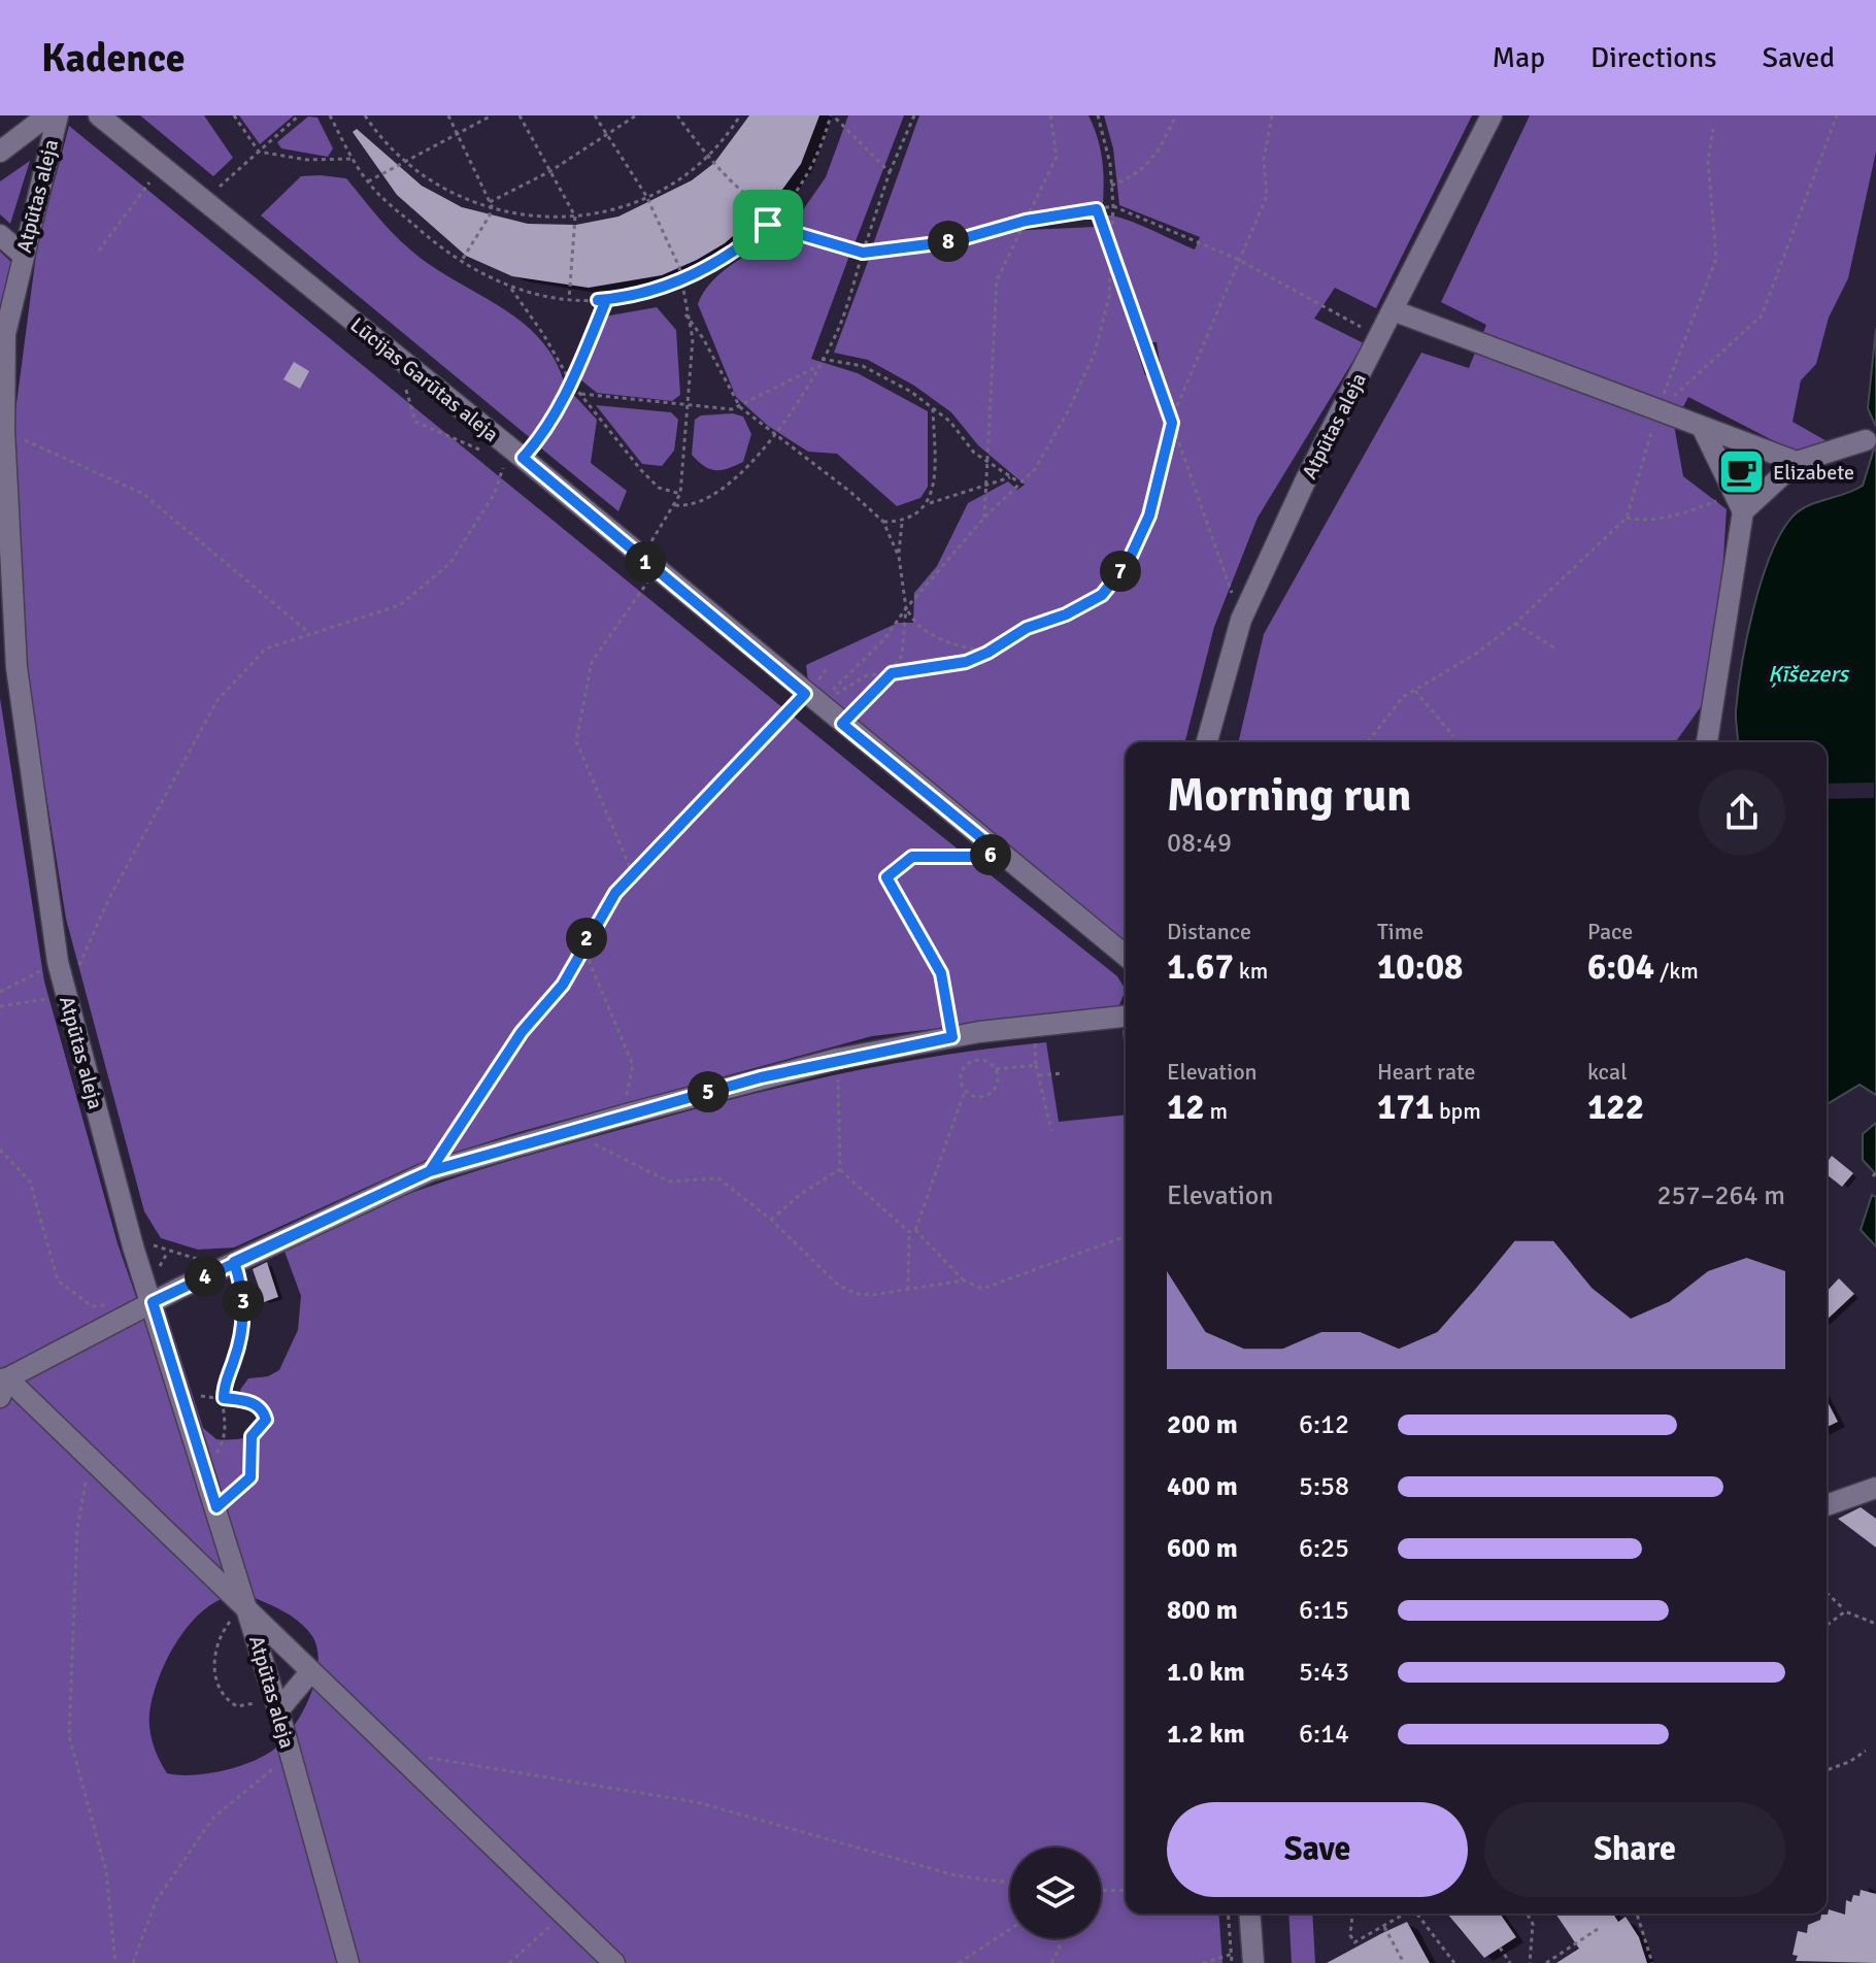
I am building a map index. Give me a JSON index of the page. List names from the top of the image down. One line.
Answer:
{"streets":{"street":["Atpūtas aleja","Lūcijas Garūtas aleja"]},"water":["Ķīšezers"],"places":{"cafe":["Elizabete"]},"page":{"header":"Kadence","nav":["Map","Directions","Saved"],"pins":["8","1","7","6","2","5","4","3"],"heading":["Morning run","08:49"],"stats":[["Distance","1.67 km"],["Time","10:08"],["Pace","6:04 /km"],["Elevation","12 m"],["Heart rate","171 bpm"],["kcal","122"]],"chart":["Elevation","257–264 m"],"list":[{"name":"200 m","note":"6:12"},{"name":"400 m","note":"5:58"},{"name":"600 m","note":"6:25"},{"name":"800 m","note":"6:15"},{"name":"1.0 km","note":"5:43"},{"name":"1.2 km","note":"6:14"}],"buttons":["Save","Share"]}}
